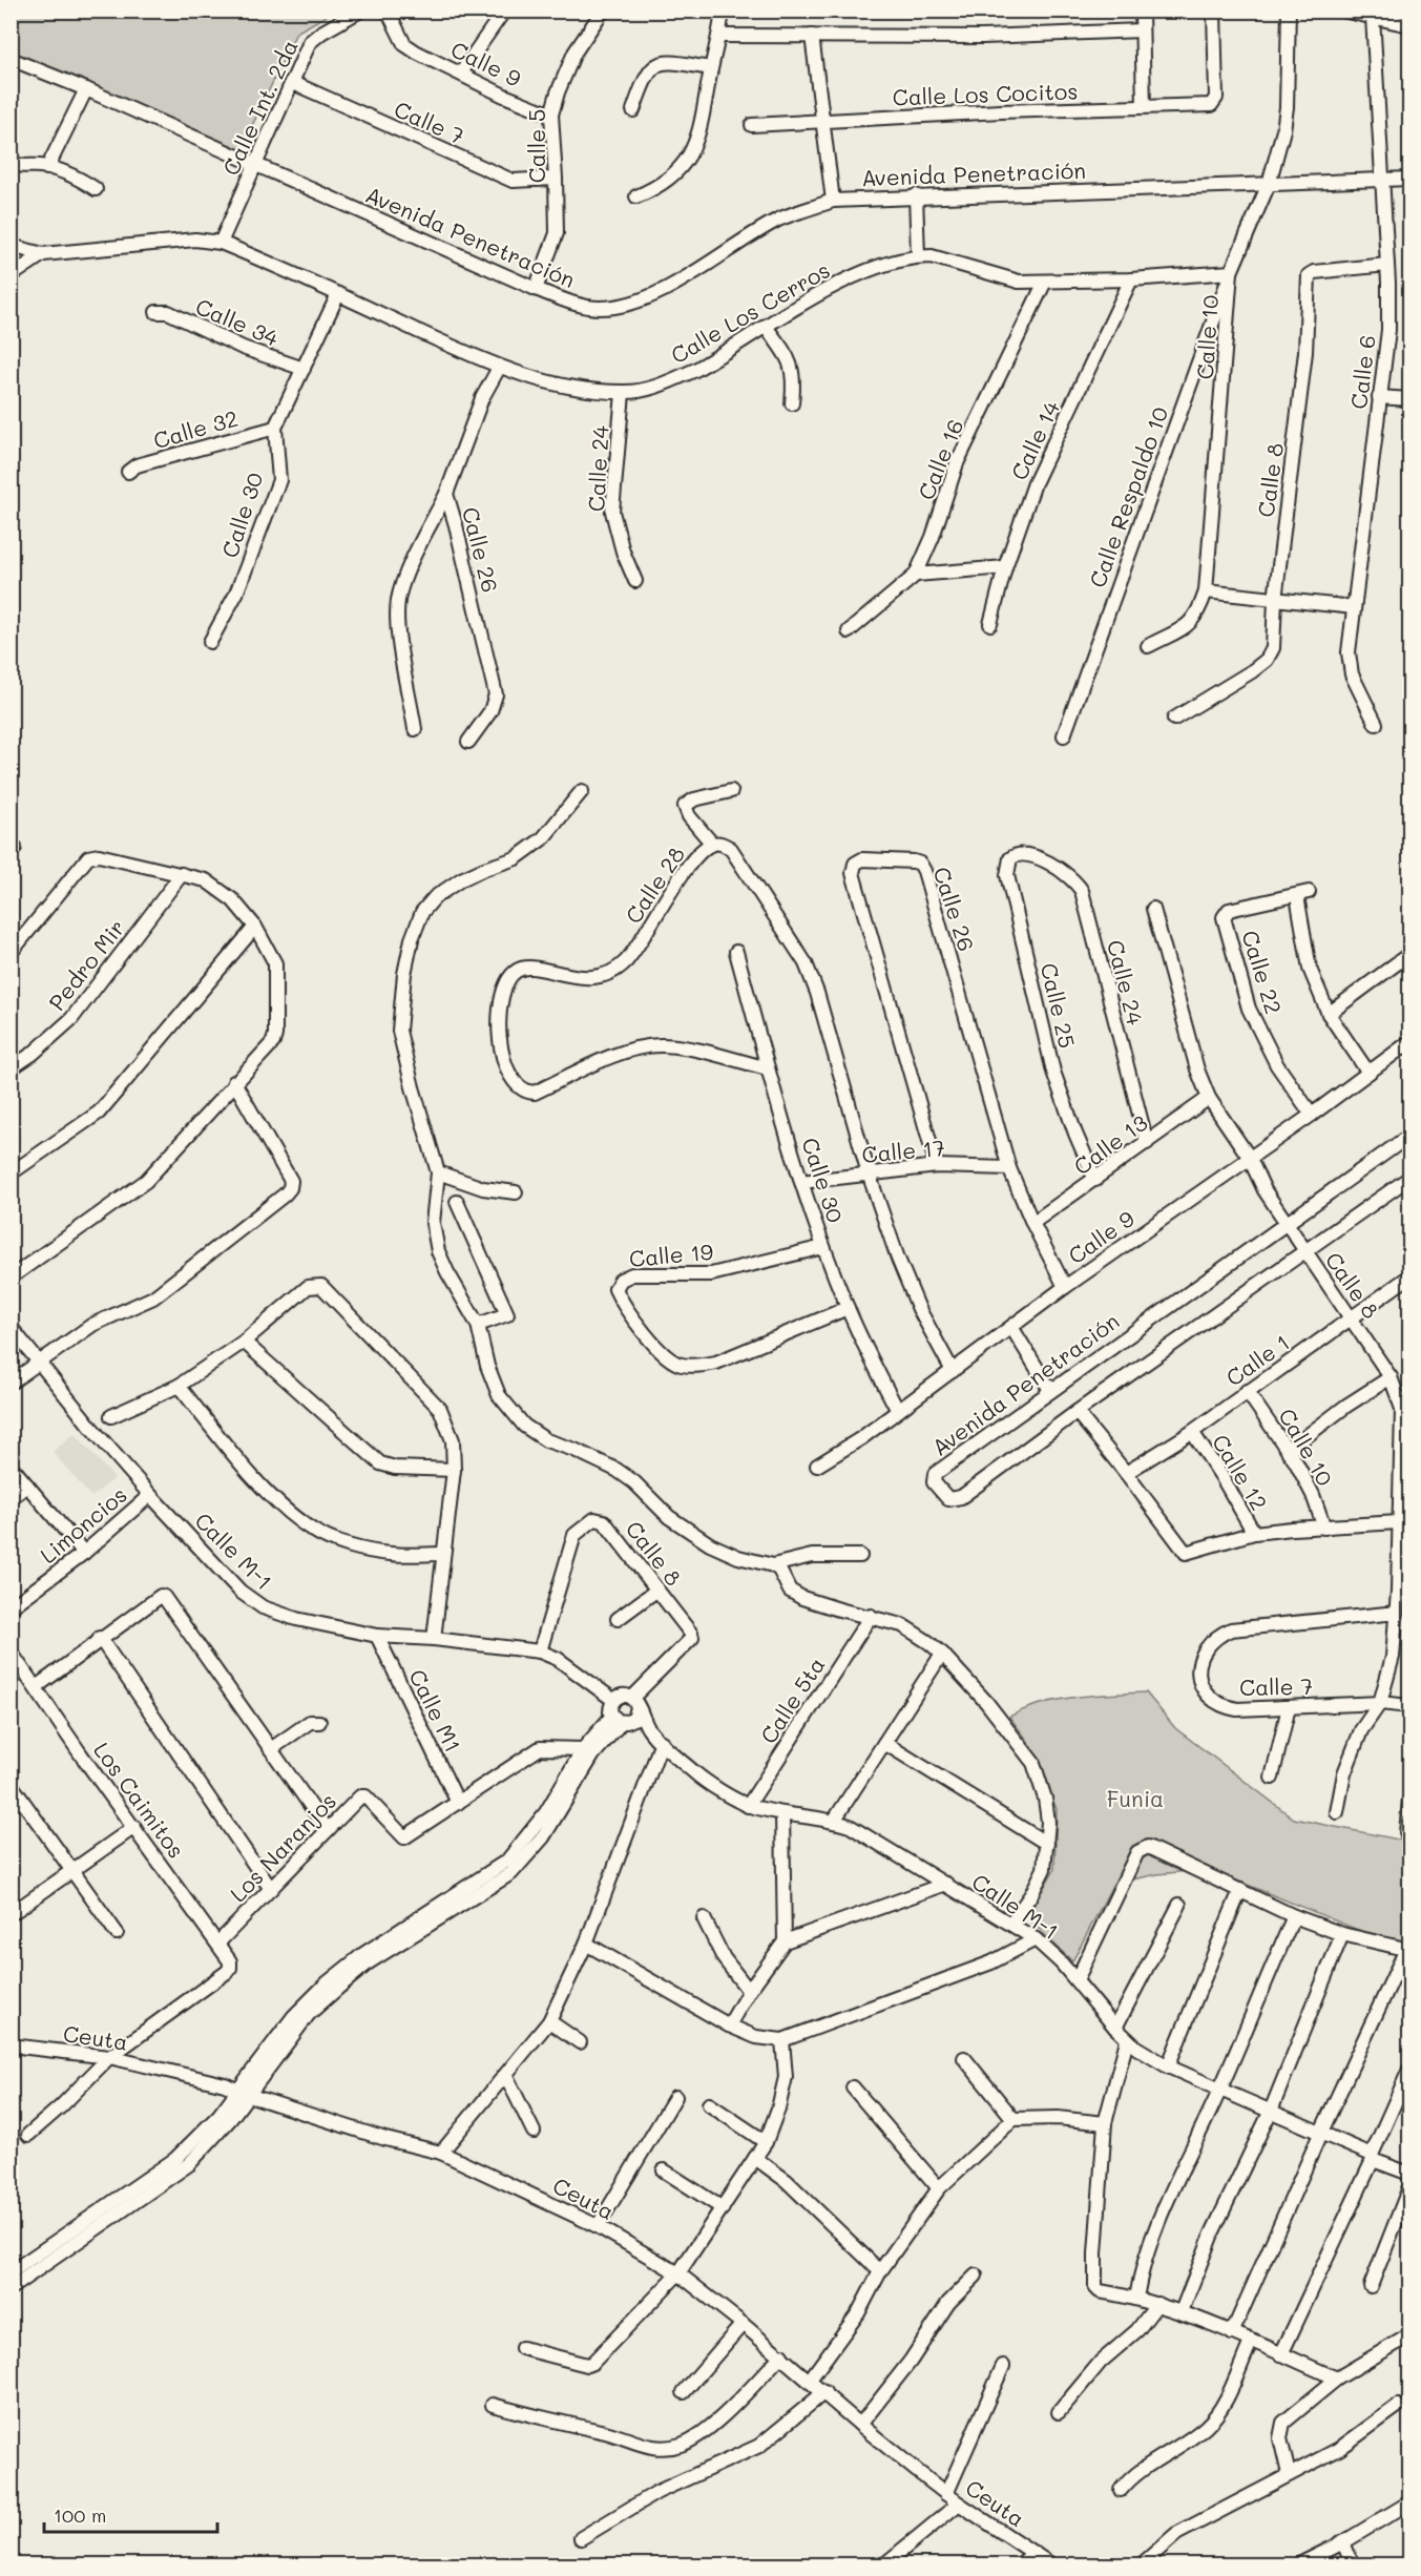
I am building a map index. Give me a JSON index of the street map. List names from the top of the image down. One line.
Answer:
{"streets":{"street":["Calle 9","Calle Los Cocitos","Calle Int. 2da","Calle 7","Calle 5","Avenida Penetración","Calle Los Cerros","Calle 34","Calle 10","Calle 6","Calle 32","Calle 14","Calle 16","Calle 24","Calle 8","Calle Respaldo 10","Calle 30","Calle 26","Calle 28","Pedro Mir","Calle 22","Calle 25","Calle 13","Calle 17","Calle 19","Calle 1","Calle 12","Limoncios","Calle M-1","Calle 5ta","Calle M1","Los Caimitos","Los Naranjos","Ceuta"]},"crossings":[["Calle 9","Calle 5"],["Calle 9","Calle 8"],["Calle 9","Calle 30"],["Calle 9","Calle 26"],["Calle 9","Calle 28"],["Calle 9","Calle 22"],["Calle Int. 2da","Calle 7"],["Calle Int. 2da","Avenida Penetración"],["Calle Int. 2da","Calle Los Cerros"],["Calle 7","Calle 5"],["Calle 7","Calle 8"],["Calle 5","Avenida Penetración"],["Avenida Penetración","Calle 10"],["Avenida Penetración","Calle 6"],["Avenida Penetración","Calle 8"],["Calle Los Cerros","Calle 10"],["Calle Los Cerros","Calle 14"],["Calle Los Cerros","Calle 16"],["Calle Los Cerros","Calle 24"],["Calle Los Cerros","Calle Respaldo 10"],["Calle Los Cerros","Calle 26"],["Calle 10","Calle Respaldo 10"],["Calle 10","Calle 1"],["Calle 6","Calle 8"],["Calle 32","Calle 30"],["Calle 24","Calle 25"],["Calle 24","Calle 13"],["Calle 8","Calle 13"],["Calle 8","Calle 1"],["Calle 8","Calle M-1"],["Calle 30","Calle 28"],["Calle 30","Calle 17"],["Calle 30","Calle 19"],["Calle 26","Calle 13"],["Calle 26","Calle 17"],["Calle 28","Calle 17"],["Calle 25","Calle 13"],["Calle 1","Calle 12"],["Limoncios","Calle M-1"],["Calle M-1","Calle 5ta"],["Calle M-1","Calle M1"],["Calle M1","Los Naranjos"],["Los Caimitos","Los Naranjos"],["Los Caimitos","Ceuta"]],"parks":["Funia"],"scale_bar":"100 m"}
